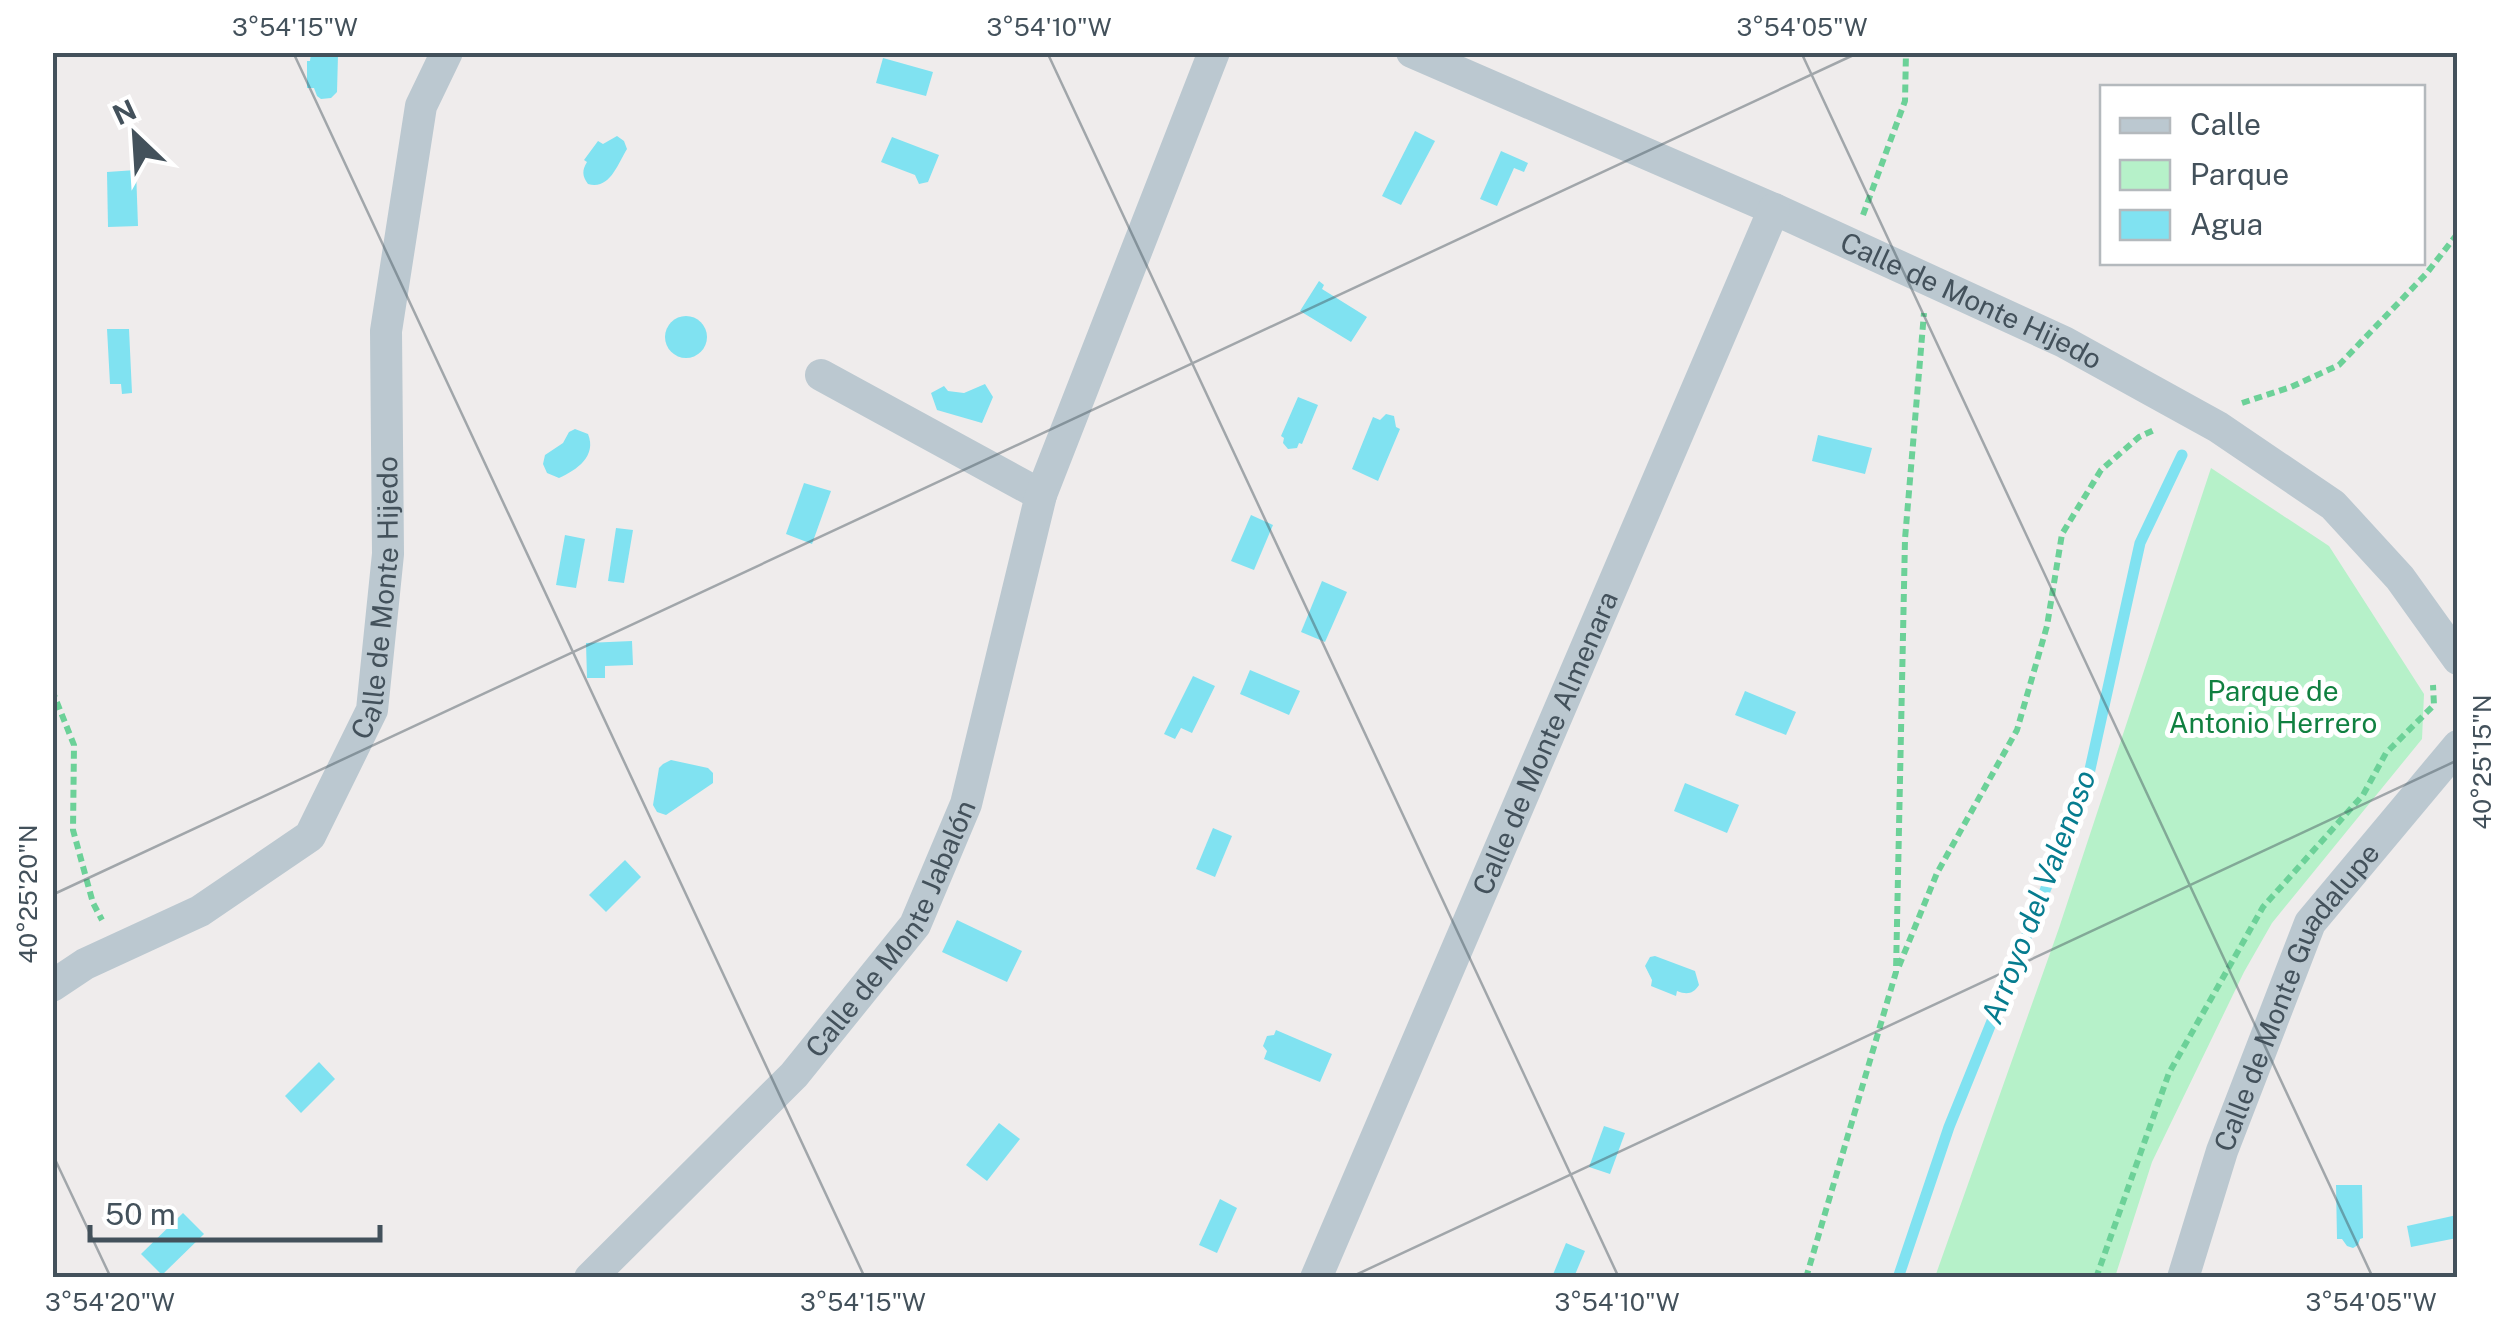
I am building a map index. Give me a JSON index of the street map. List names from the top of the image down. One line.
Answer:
{"streets":{"street":["Calle de Monte Hijedo","Calle de Monte Almenara","Calle de Monte Jabalón","Calle de Monte Guadalupe"]},"crossings":[["Calle de Monte Hijedo","Calle de Monte Almenara"]],"water":["Arroyo del Valenoso"],"parks":["Parque de Antonio Herrero"],"legend":["Calle","Parque","Agua"],"scale_bar":"50 m","north":"top left","coordinates":["3°54'15\"W","3°54'10\"W","3°54'05\"W","40°25'15\"N","40°25'20\"N","3°54'20\"W"]}
